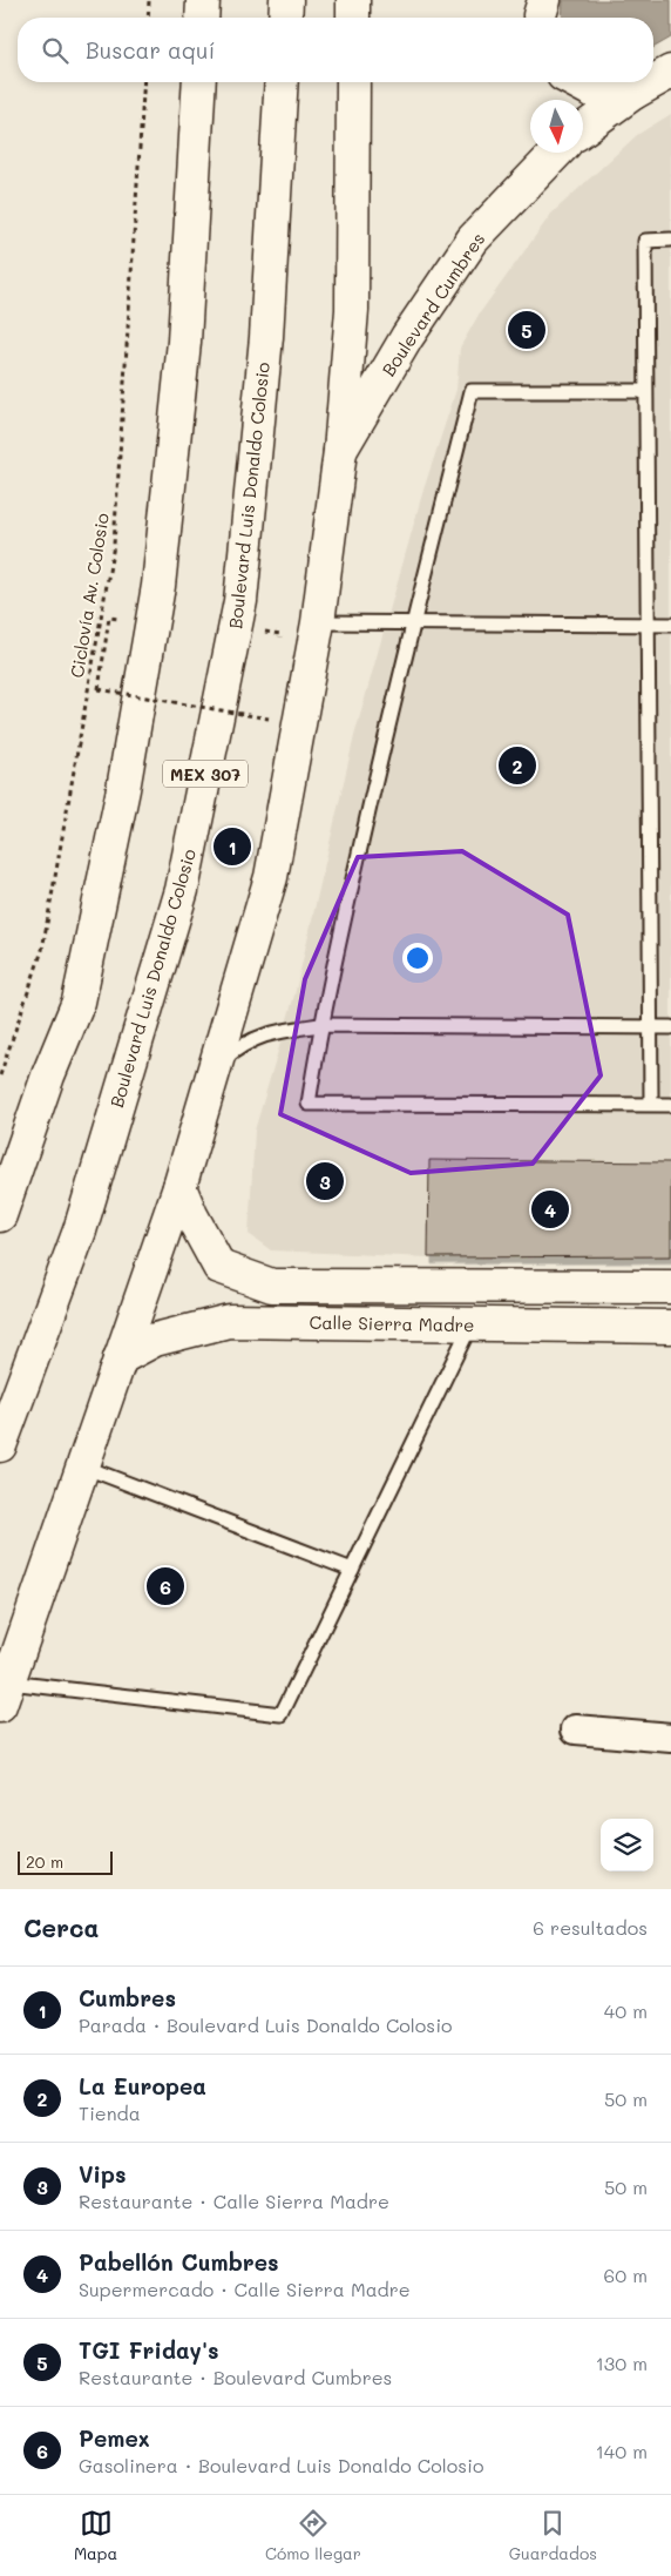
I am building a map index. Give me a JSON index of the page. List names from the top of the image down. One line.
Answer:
{"streets":{"main road":["Boulevard Cumbres","Boulevard Luis Donaldo Colosio","MEX 307","Calle Sierra Madre"],"path":["Ciclovía Av. Colosio"]},"scale_bar":"20 m","north":"bottom","page":{"search":"Buscar aquí","pins":["5","2","1","3","4","6"],"scale":"20 m","heading":["Cerca","6 resultados"],"list":[{"mark":"1","name":"Cumbres","note":"Parada · Boulevard Luis Donaldo Colosio","value":"40 m"},{"mark":"2","name":"La Europea","note":"Tienda","value":"50 m"},{"mark":"3","name":"Vips","note":"Restaurante · Calle Sierra Madre","value":"50 m"},{"mark":"4","name":"Pabellón Cumbres","note":"Supermercado · Calle Sierra Madre","value":"60 m"},{"mark":"5","name":"TGI Friday's","note":"Restaurante · Boulevard Cumbres","value":"130 m"},{"mark":"6","name":"Pemex","note":"Gasolinera · Boulevard Luis Donaldo Colosio","value":"140 m"}],"nav":["Mapa","Cómo llegar","Guardados"]}}
